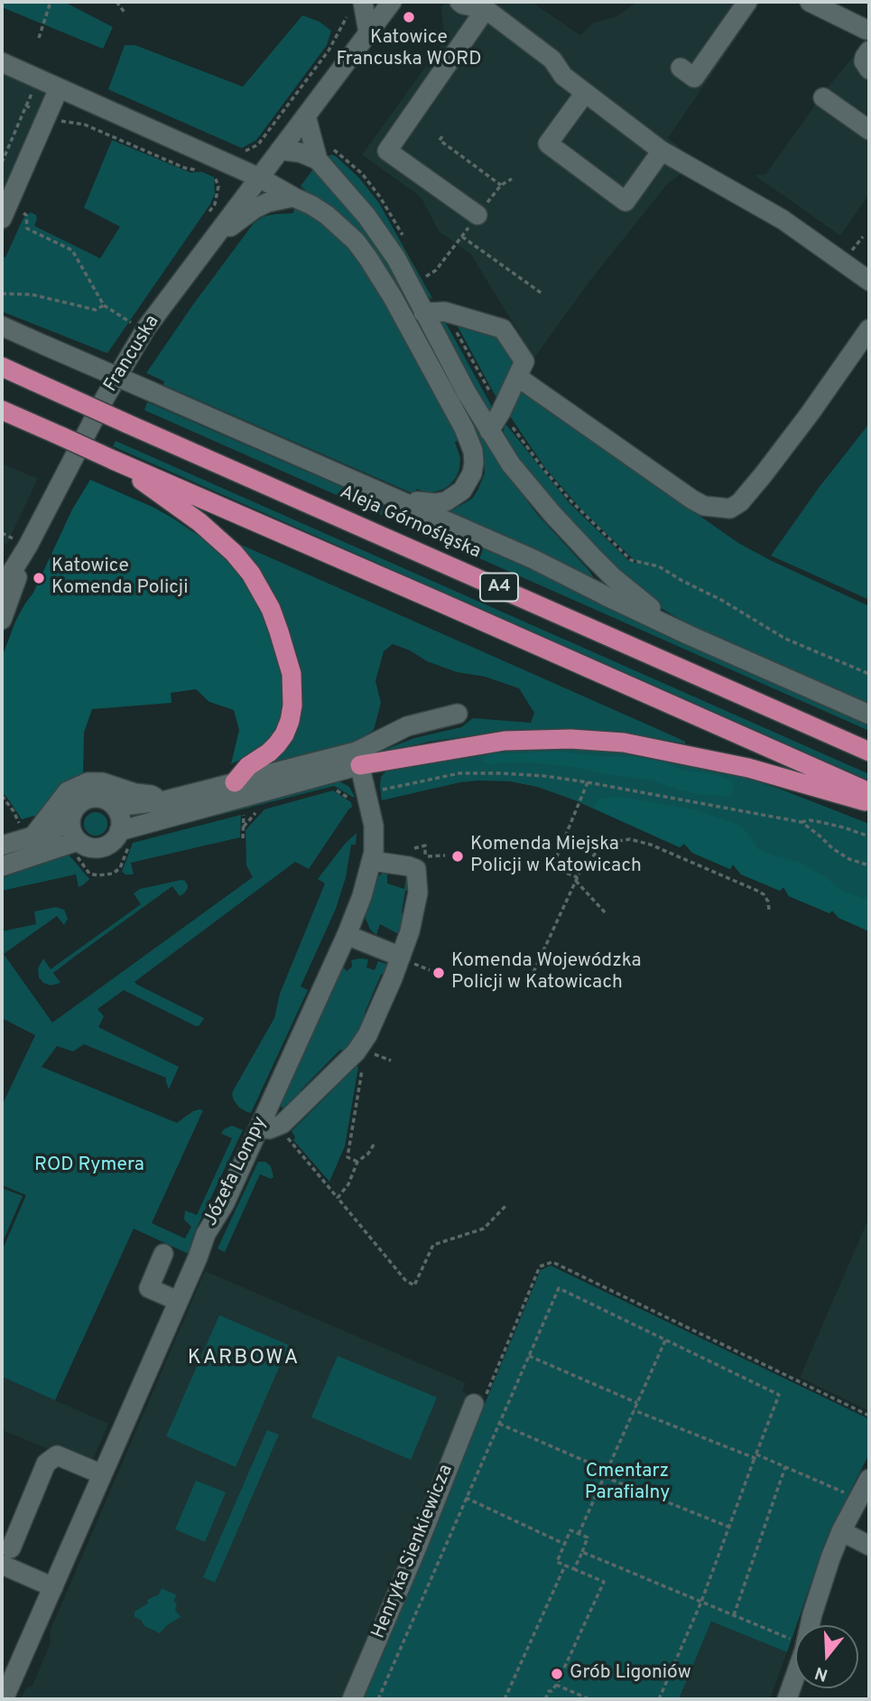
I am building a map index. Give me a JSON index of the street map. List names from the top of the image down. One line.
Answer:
{"streets":{"highway":["Aleja Górnośląska","A4"],"street":["Francuska","Józefa Lompy","Henryka Sienkiewicza"]},"districts":["KARBOWA"],"parks":["ROD Rymera","Cmentarz Parafialny"],"places":["Katowice Francuska WORD","Katowice Komenda Policji","Komenda Miejska Policji w Katowicach","Komenda Wojewódzka Policji w Katowicach","Grób Ligoniów"],"north":"bottom"}
